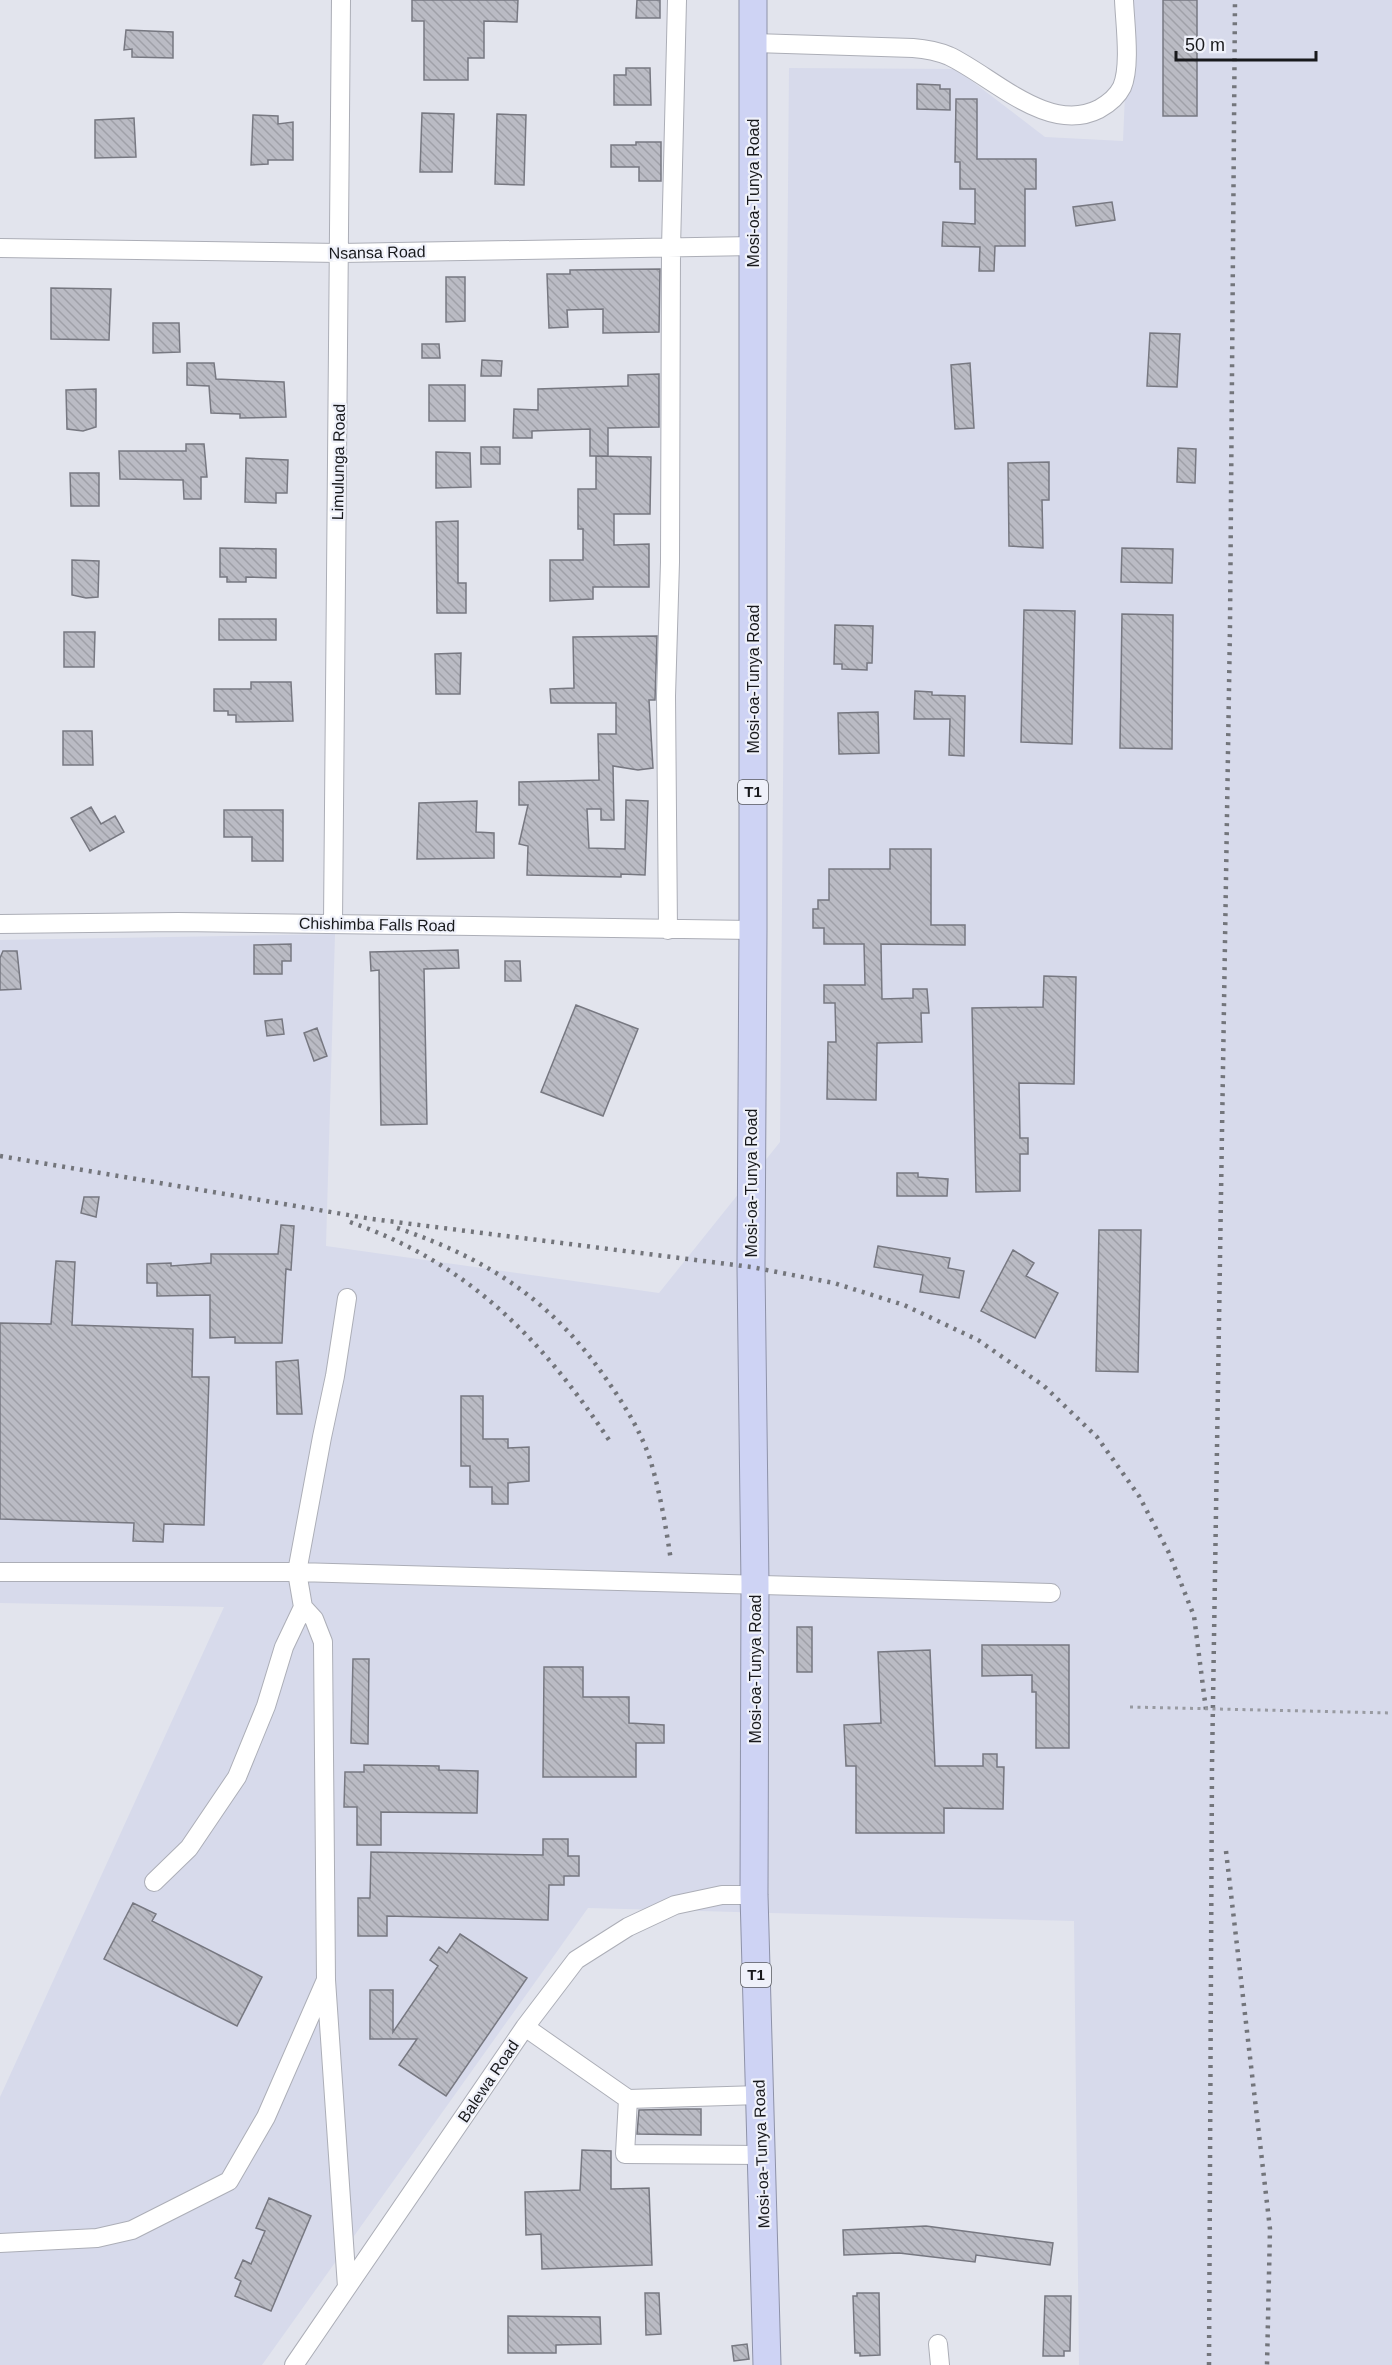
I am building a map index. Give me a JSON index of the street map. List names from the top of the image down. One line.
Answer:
{"streets":{"highway":["Mosi-oa-Tunya Road","T1"],"street":["Nsansa Road","Limulunga Road","Chishimba Falls Road","Balewa Road"]},"crossings":[["Mosi-oa-Tunya Road","Nsansa Road"],["Mosi-oa-Tunya Road","Chishimba Falls Road"],["Mosi-oa-Tunya Road","Balewa Road"],["Nsansa Road","Limulunga Road"],["Limulunga Road","Chishimba Falls Road"]],"scale_bar":"50 m"}
